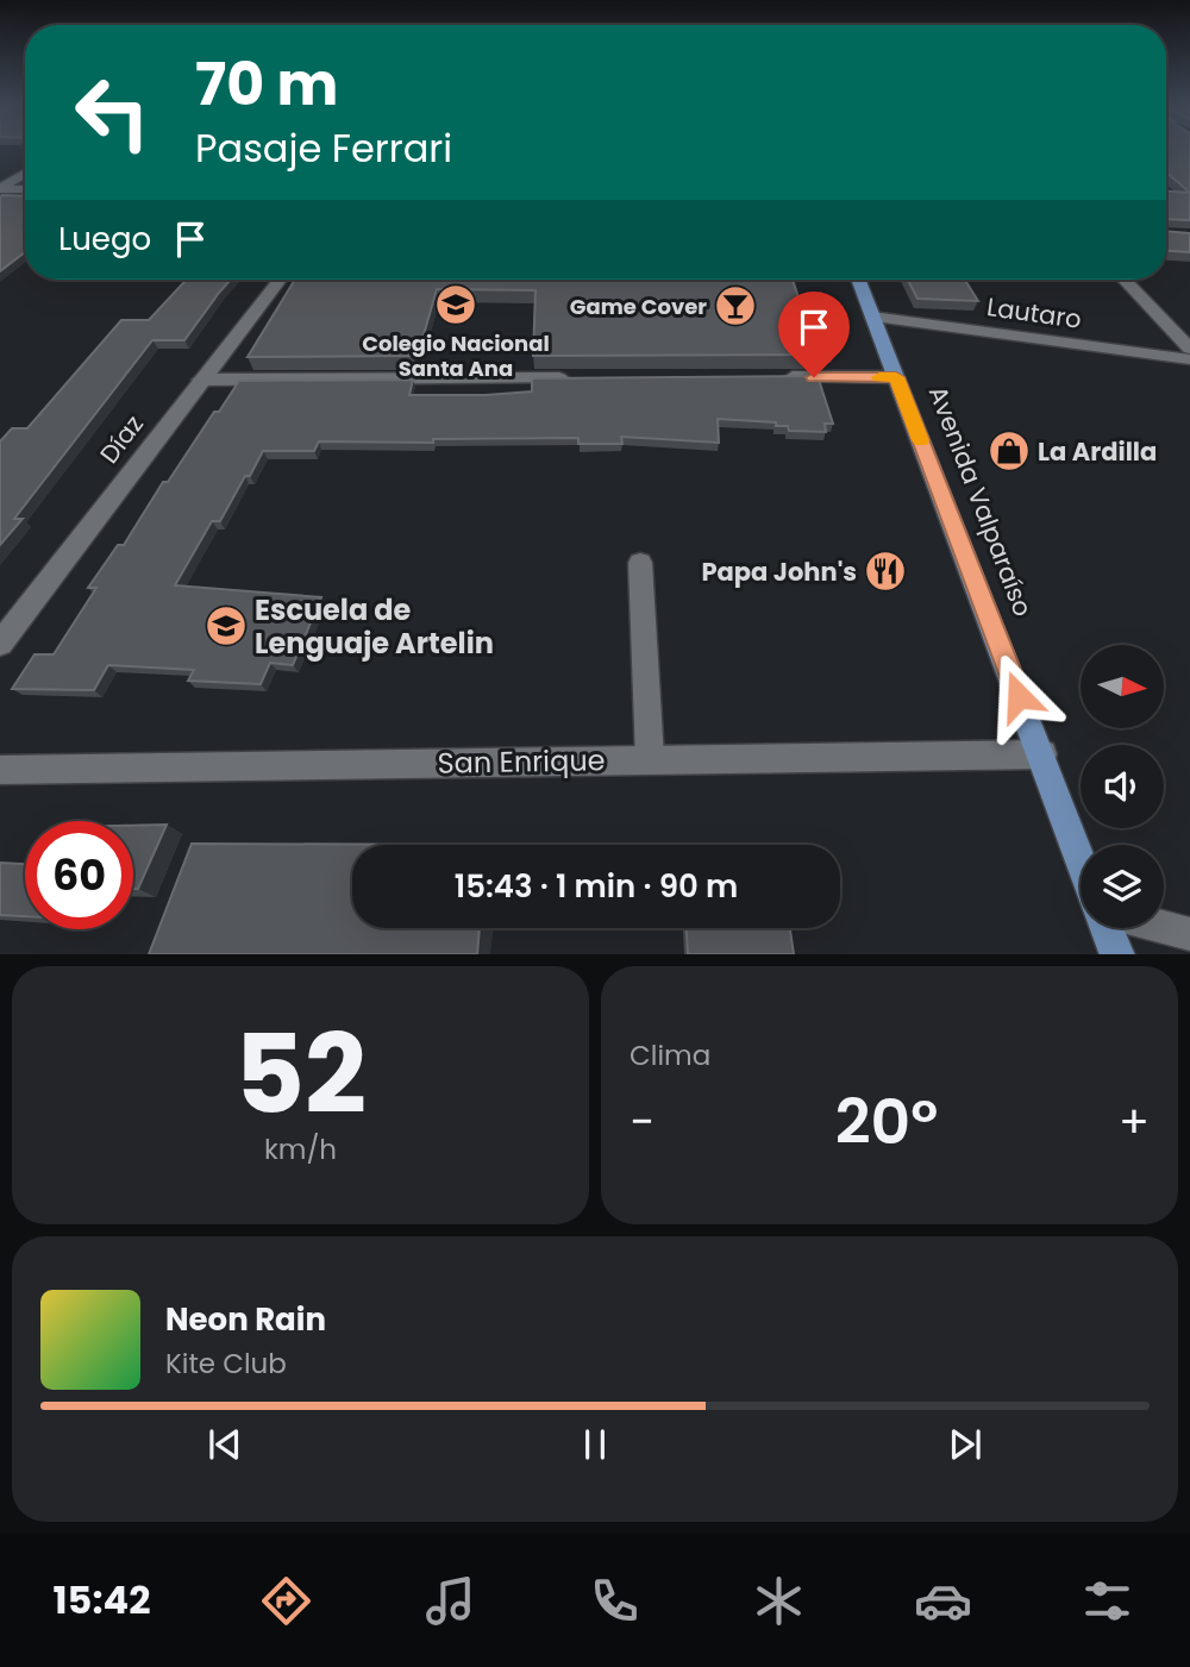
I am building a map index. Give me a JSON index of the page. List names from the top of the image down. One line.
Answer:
{"streets":{"main road":["Avenida Valparaíso"],"street":["Lautaro","Díaz","San Enrique"]},"crossings":[["Lautaro","Avenida Valparaíso"],["Avenida Valparaíso","San Enrique"]],"places":{"school or university":["Colegio Nacional Santa Ana","Escuela de Lenguaje Artelin"],"bar":["Game Cover"],"shop":["La Ardilla"],"restaurant":["Papa John's"]},"north":"right","page":{"turn":["70 m","Pasaje Ferrari"],"then":"Luego","limit":"60","trip":"15:43 · 1 min · 90 m","tile":[["52","km/h"],"Clima"],"heat":["−","20°","+"],"song":["Neon Rain","Kite Club"],"tabs":"15:42"}}
